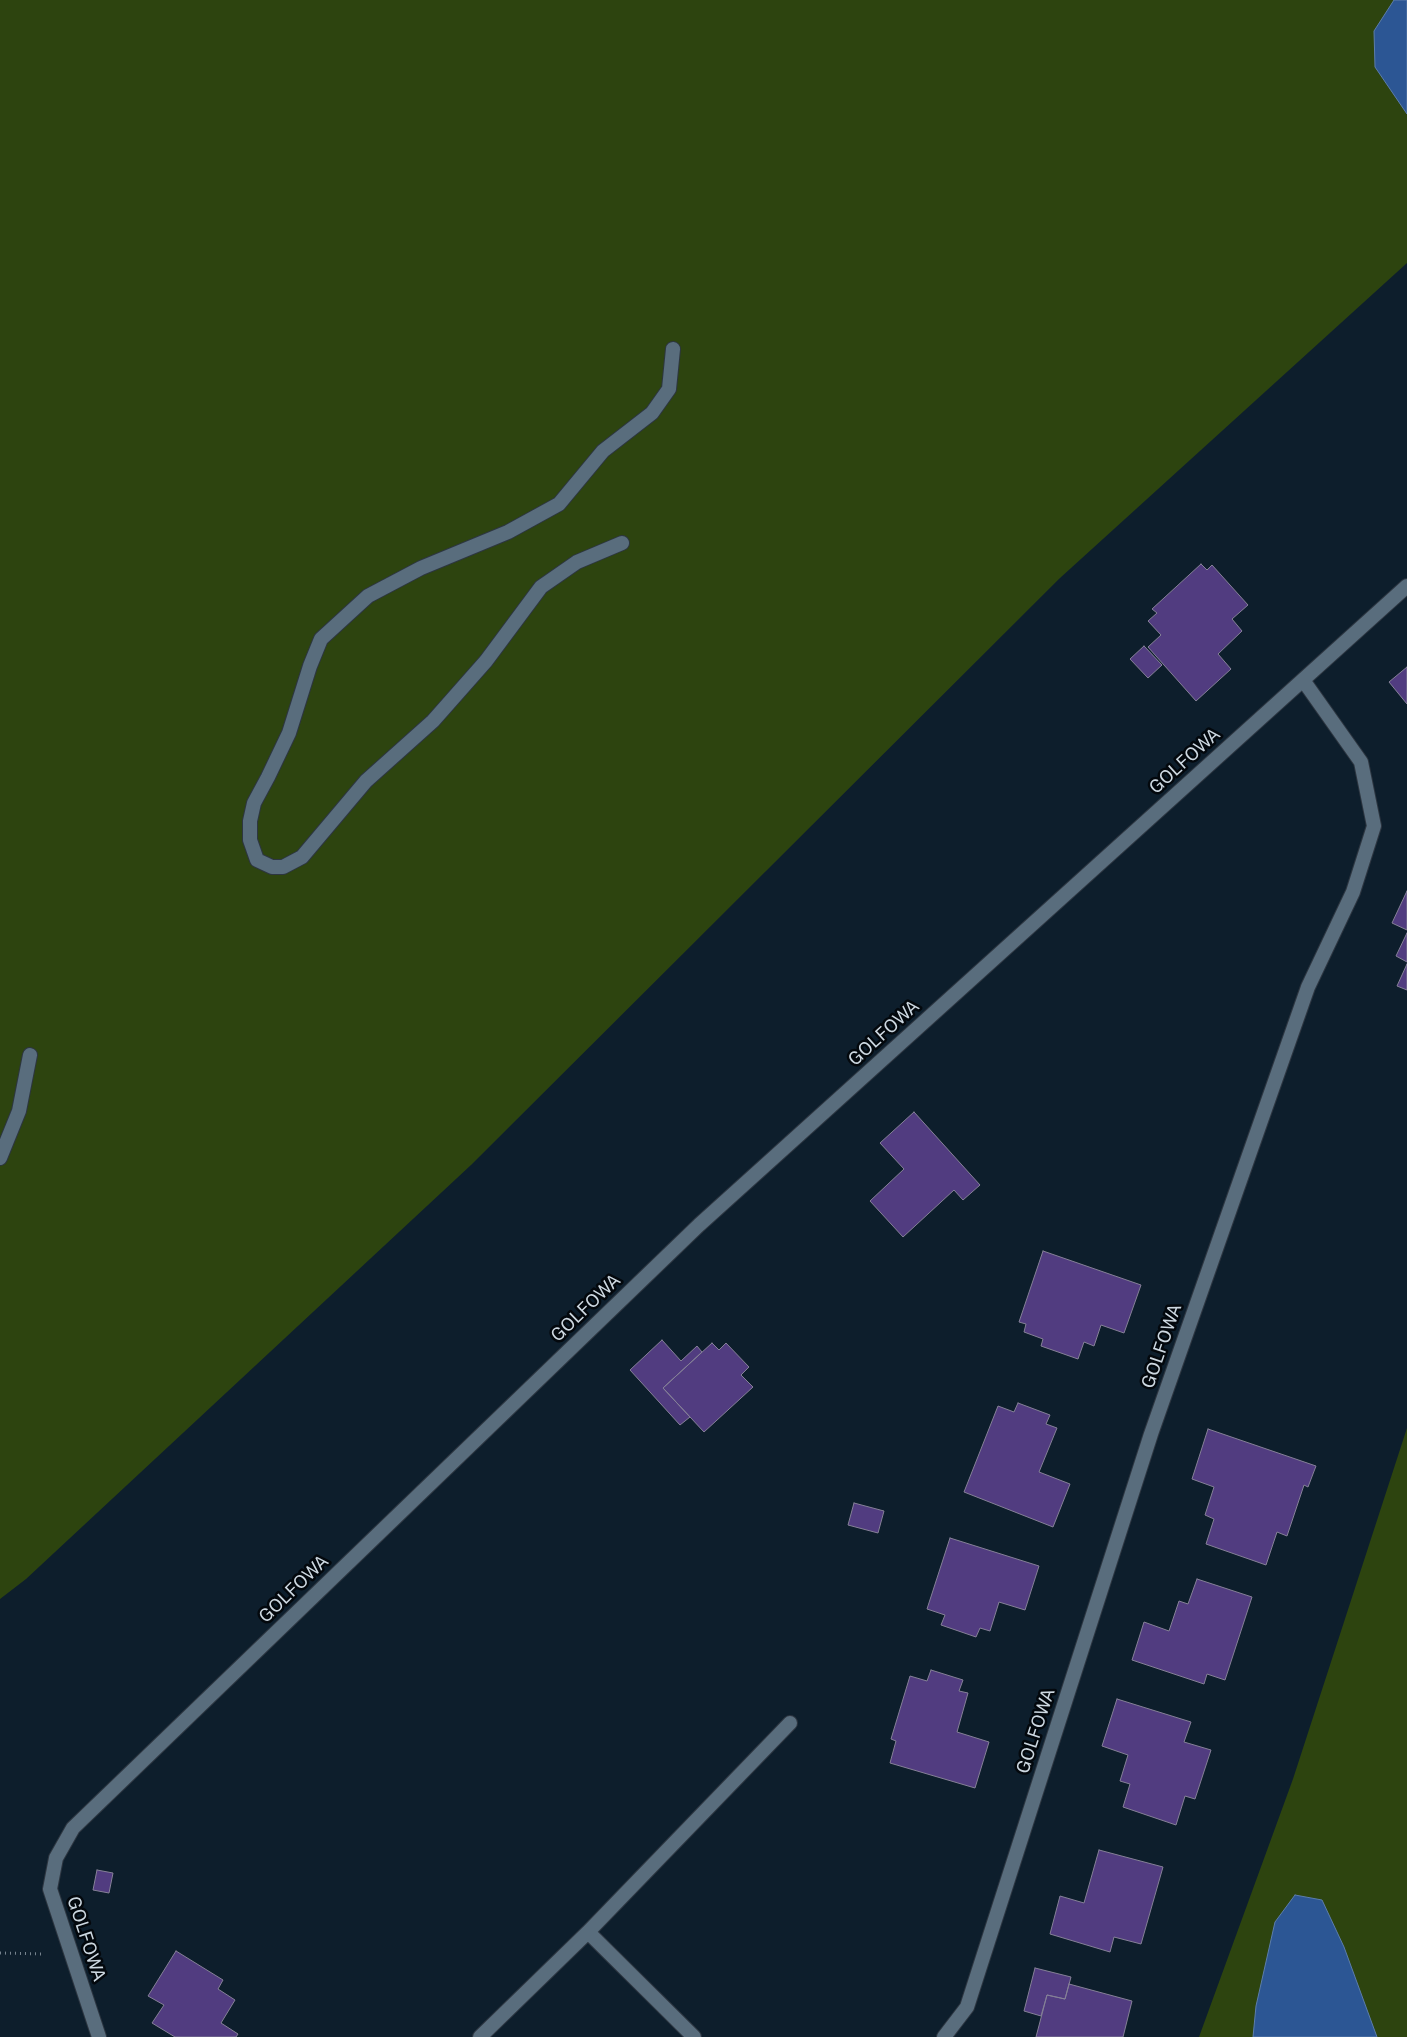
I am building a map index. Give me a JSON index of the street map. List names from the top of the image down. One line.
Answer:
{"streets":{"lane":["GOLFOWA"]}}
